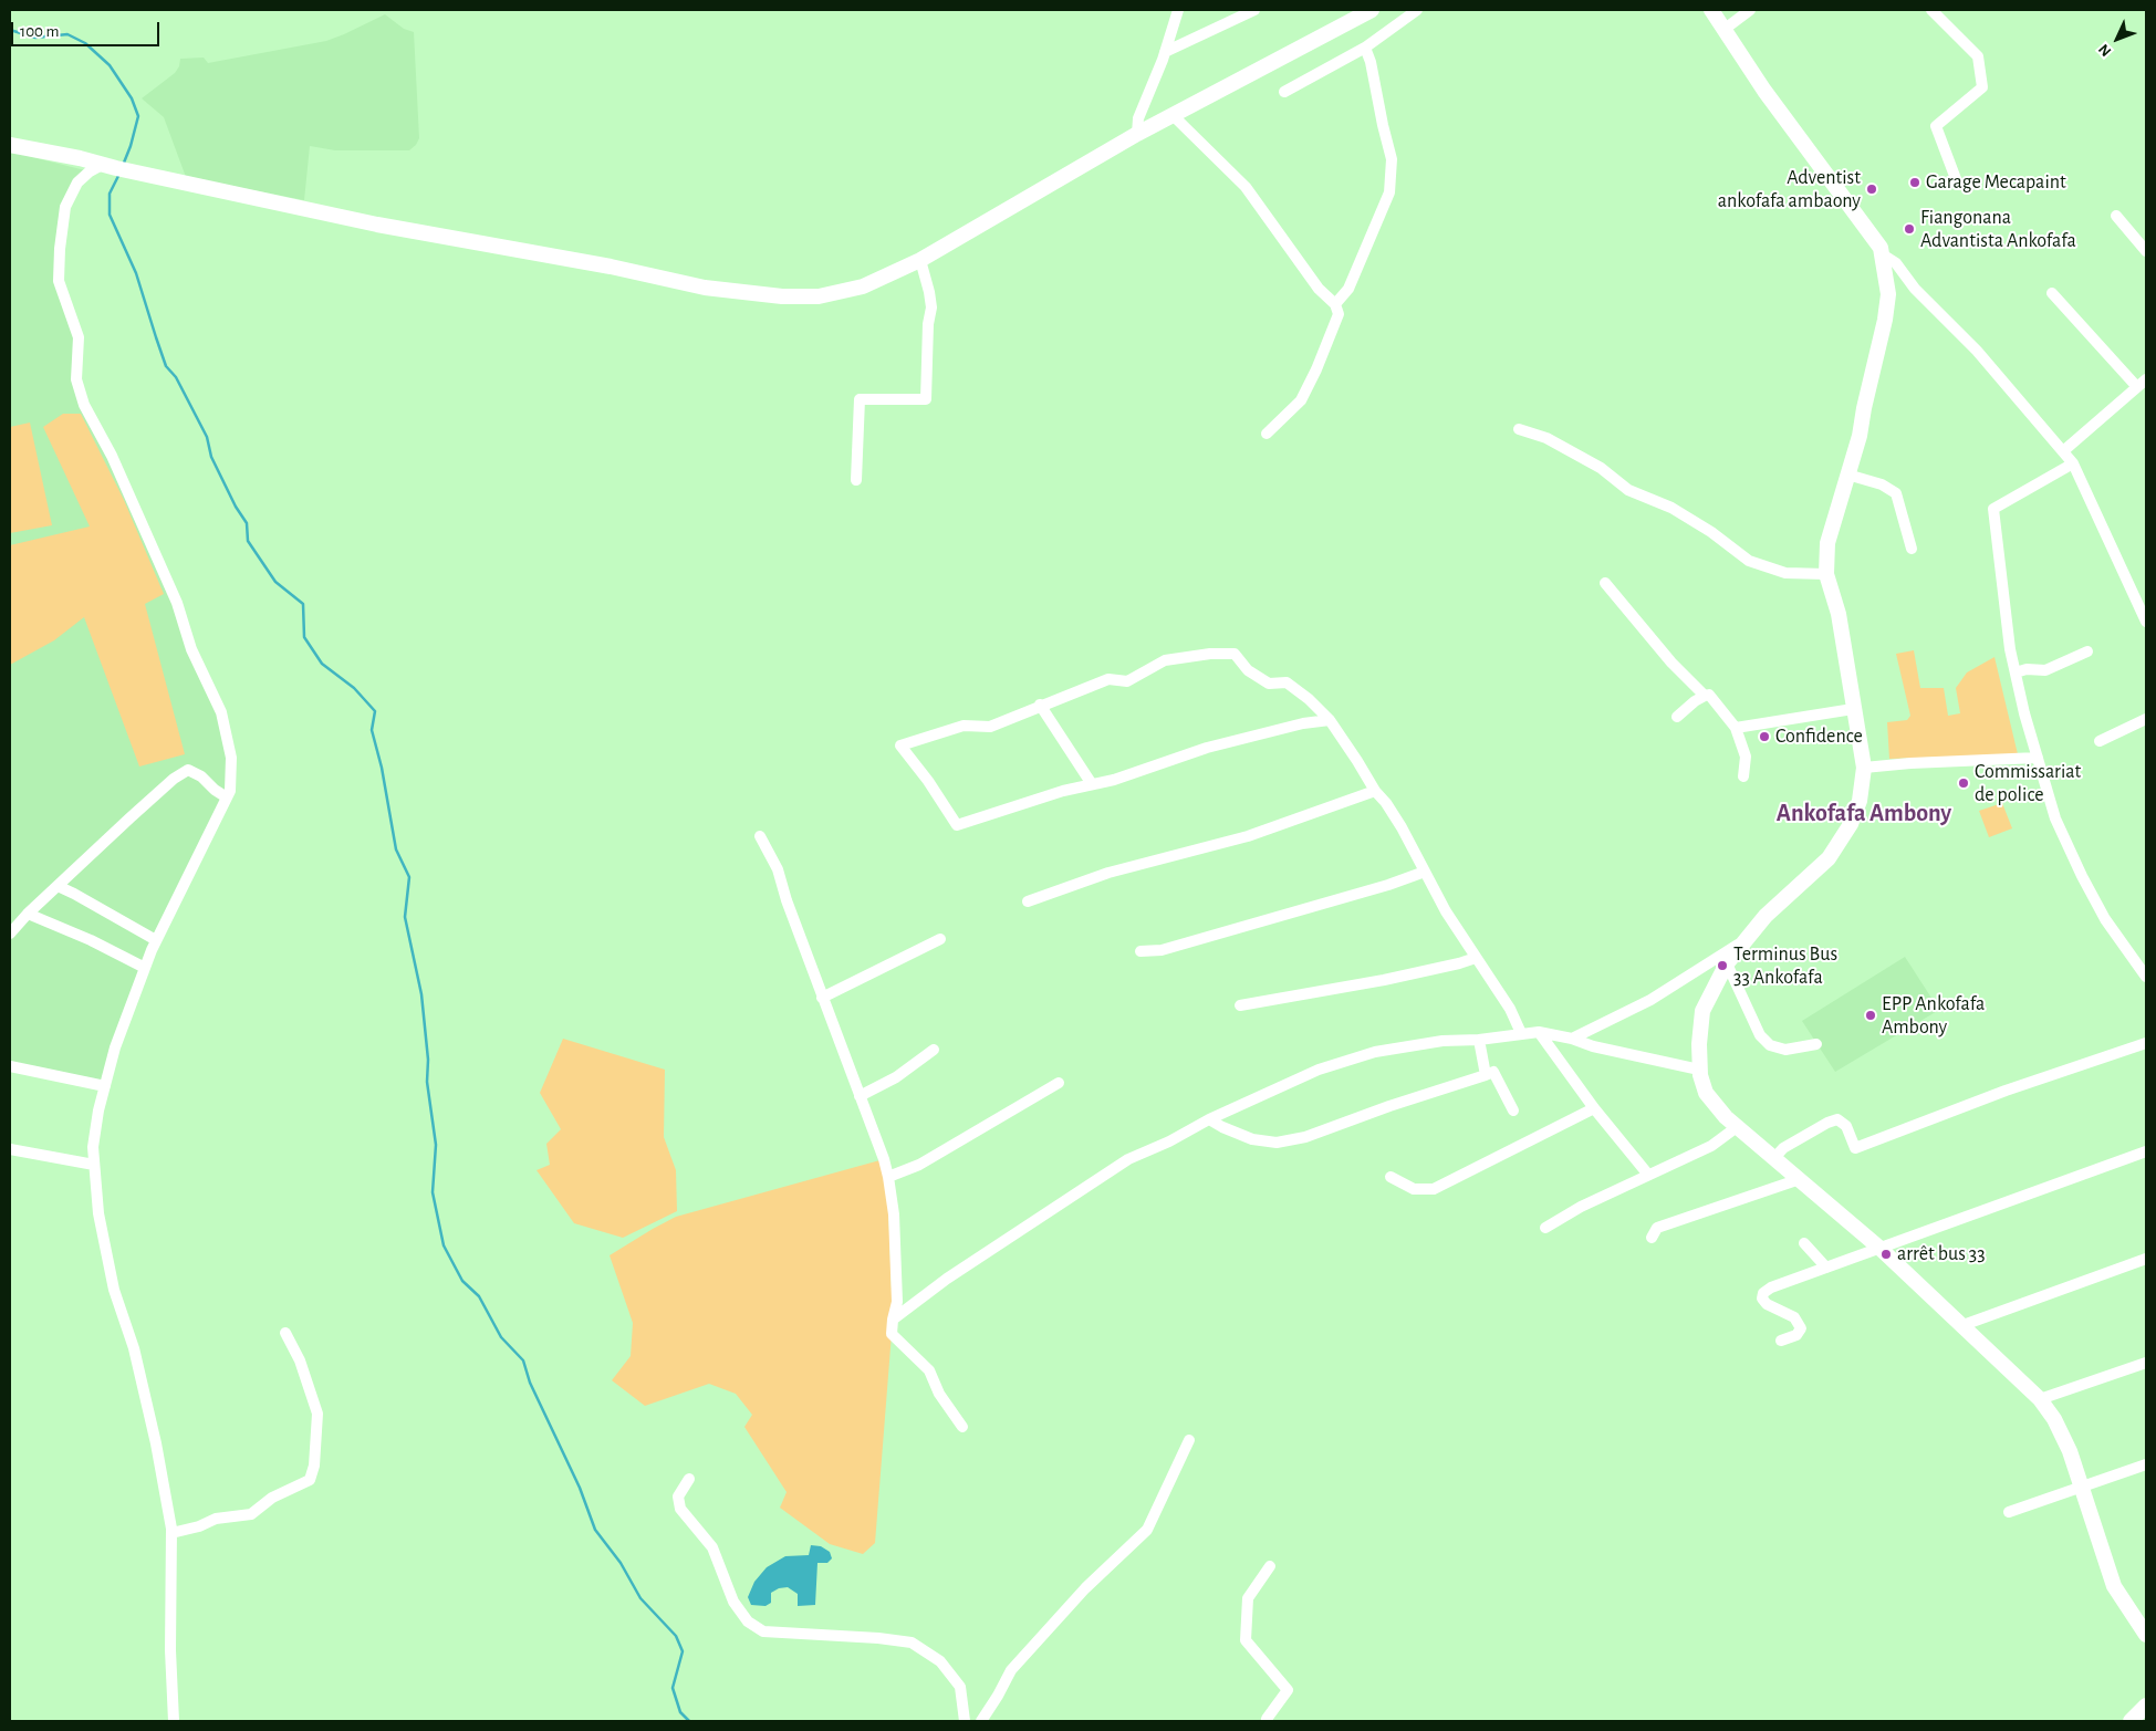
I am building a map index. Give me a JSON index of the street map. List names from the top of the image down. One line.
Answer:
{"districts":["Ankofafa Ambony"],"places":["Garage Mecapaint","Adventist ankofafa ambaony","Fiangonana Advantista Ankofafa","Confidence","Commissariat de police","Terminus Bus 33 Ankofafa","EPP Ankofafa Ambony","arrêt bus 33"],"scale_bar":"100 m","north":"bottom left"}
